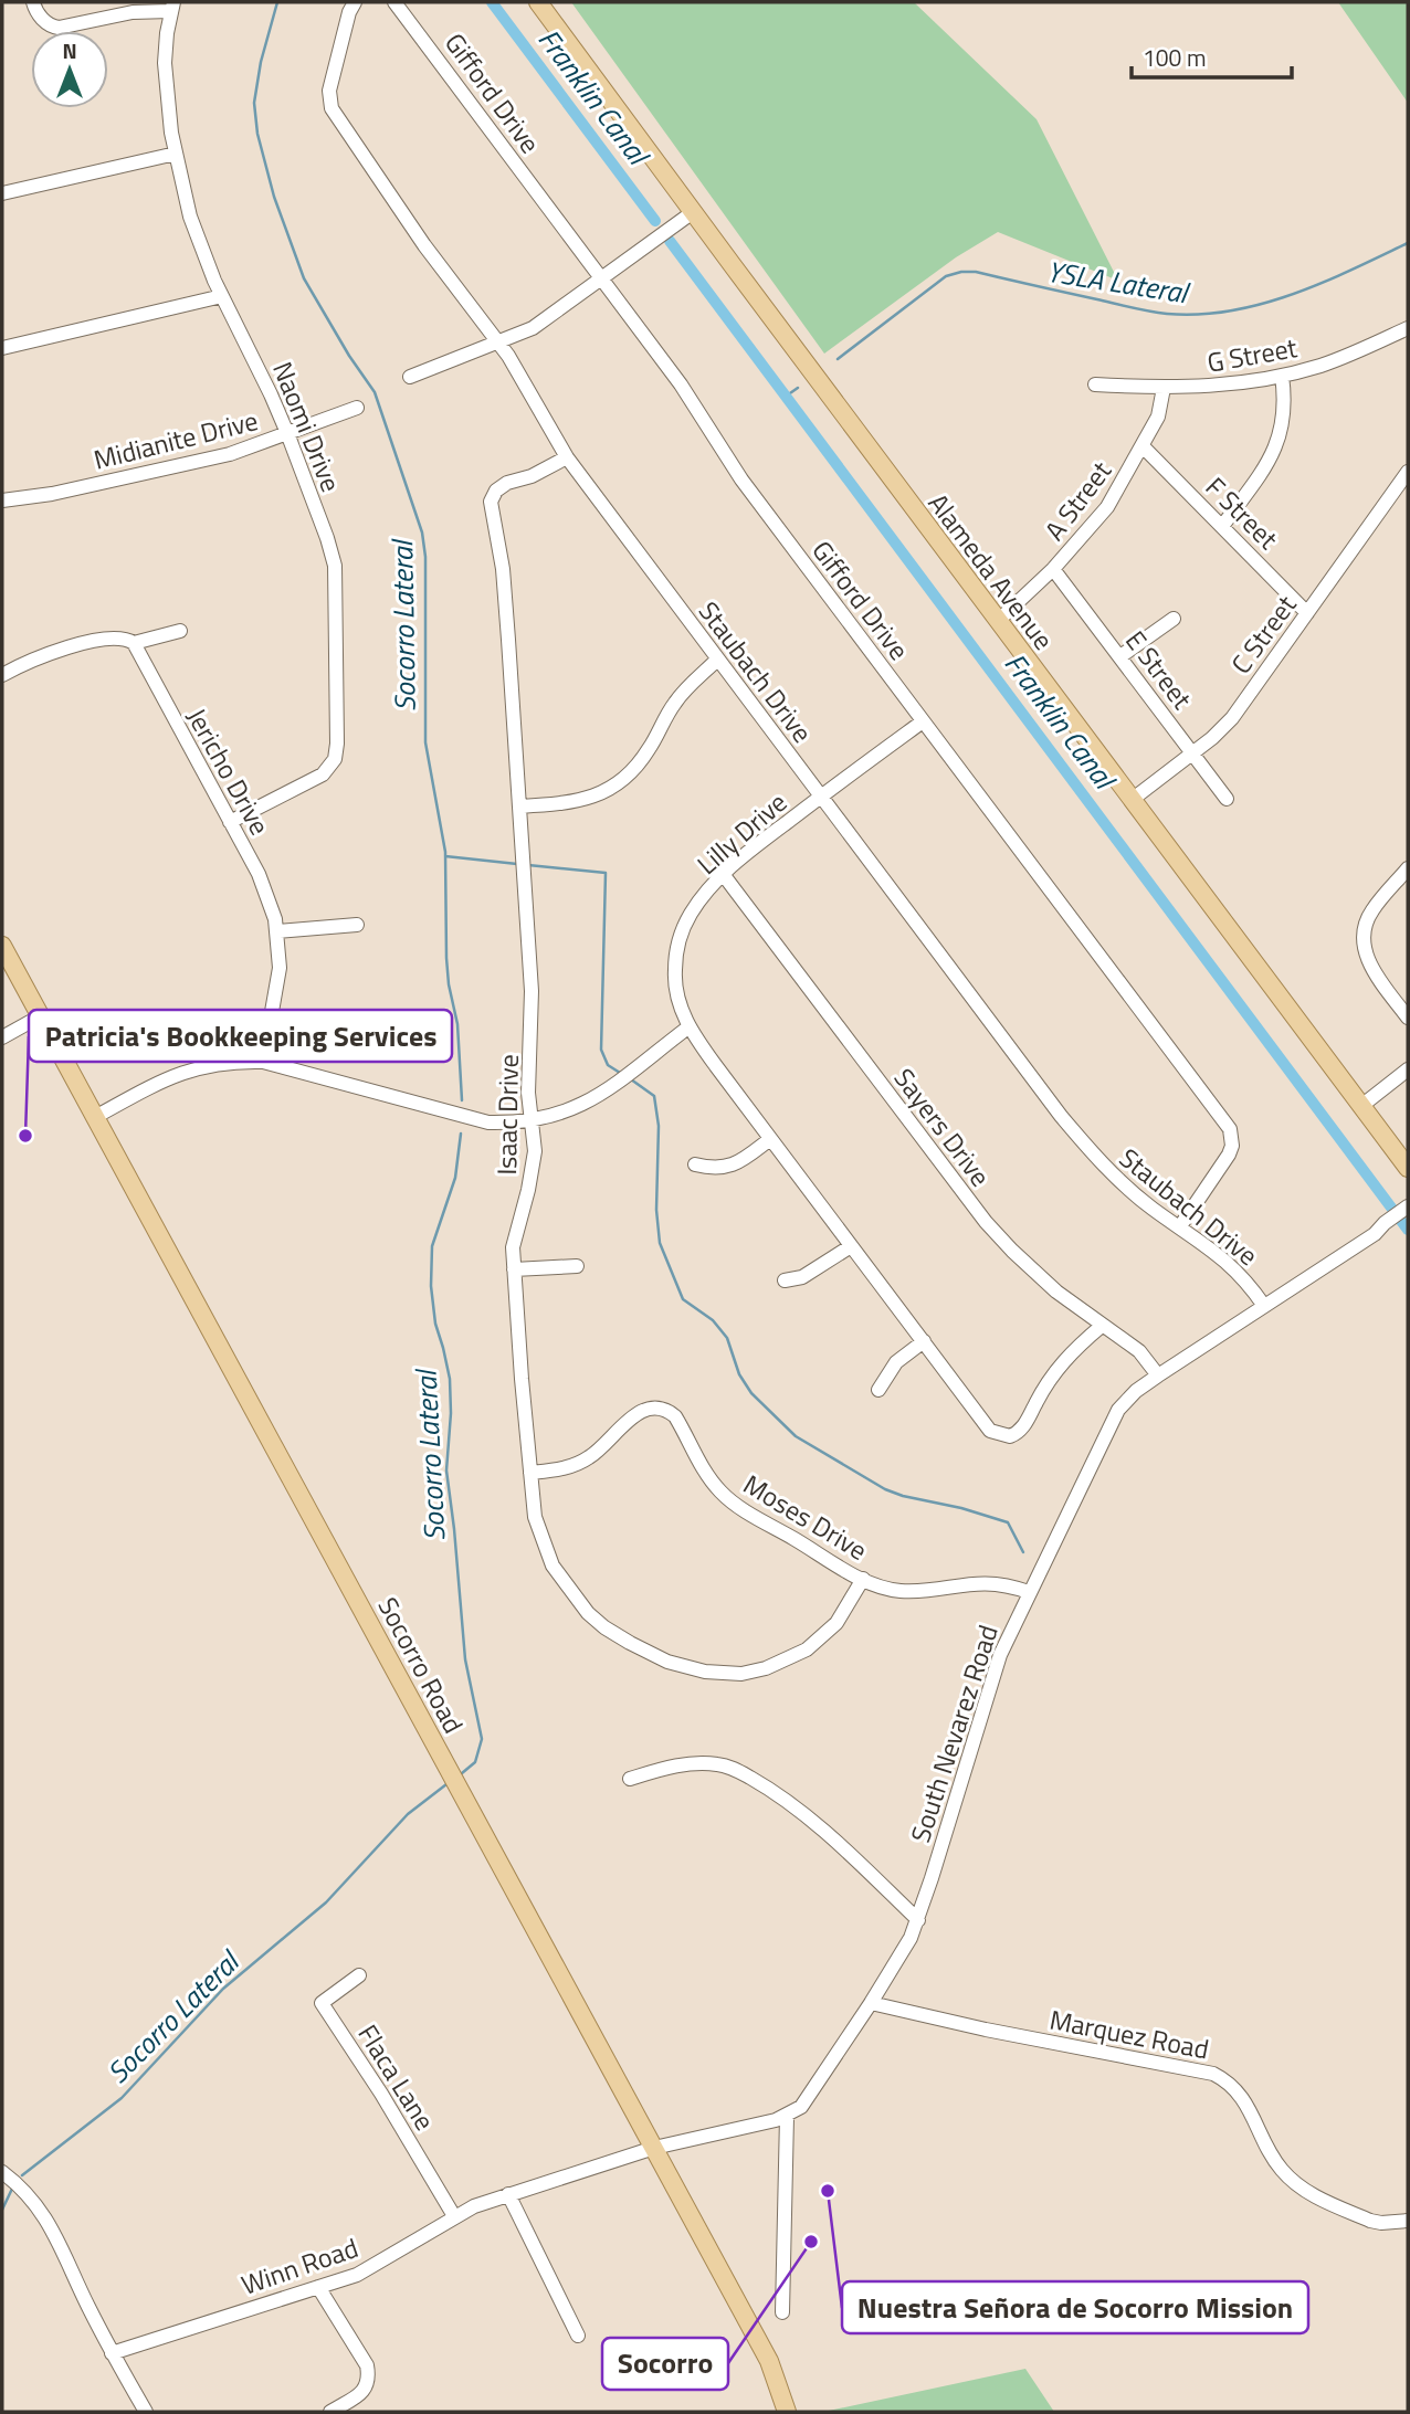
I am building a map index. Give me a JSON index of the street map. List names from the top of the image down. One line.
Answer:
{"streets":{"main road":["Alameda Avenue","Socorro Road"],"street":["Gifford Drive","G Street","Naomi Drive","Midianite Drive","A Street","F Street","C Street","E Street","Staubach Drive","Jericho Drive","Lilly Drive","Isaac Drive","Sayers Drive","Moses Drive","South Nevarez Road","Marquez Road","Flaca Lane","Winn Road"]},"crossings":[["Gifford Drive","Staubach Drive"],["Gifford Drive","Lilly Drive"],["G Street","A Street"],["Naomi Drive","Midianite Drive"],["Naomi Drive","Jericho Drive"],["A Street","F Street"],["A Street","Alameda Avenue"],["A Street","E Street"],["F Street","C Street"],["Alameda Avenue","C Street"],["C Street","E Street"],["Staubach Drive","Lilly Drive"],["Staubach Drive","Isaac Drive"],["Staubach Drive","South Nevarez Road"],["Lilly Drive","Sayers Drive"],["Isaac Drive","Moses Drive"],["Sayers Drive","South Nevarez Road"],["Moses Drive","South Nevarez Road"],["Socorro Road","Winn Road"],["South Nevarez Road","Marquez Road"],["South Nevarez Road","Winn Road"],["Flaca Lane","Winn Road"]],"water":["Franklin Canal","YSLA Lateral","Socorro Lateral"],"places":["Patricia's Bookkeeping Services","Nuestra Señora de Socorro Mission","Socorro"],"scale_bar":"100 m","north":"top"}
